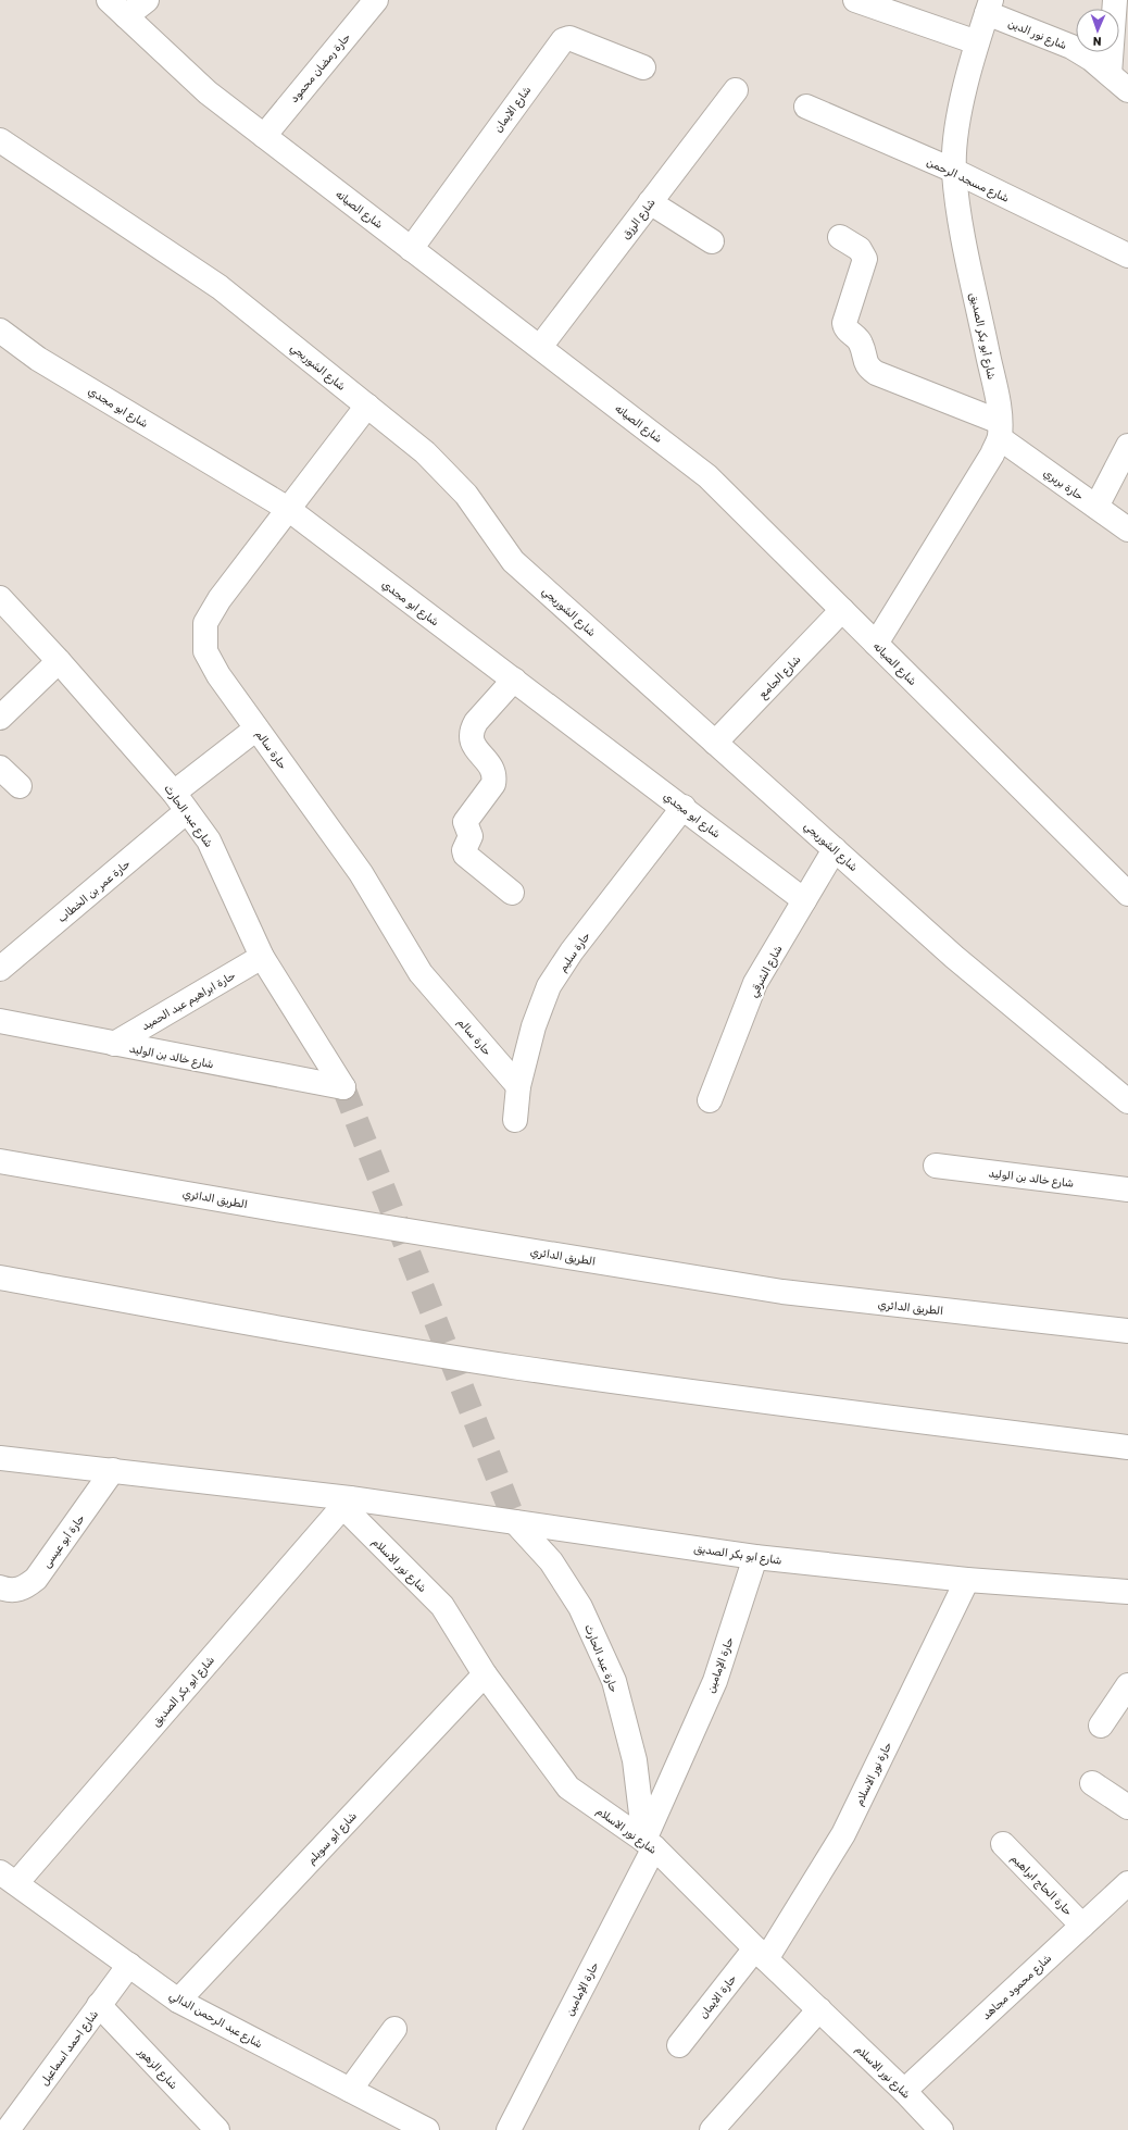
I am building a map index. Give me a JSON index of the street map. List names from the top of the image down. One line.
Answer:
{"streets":{"main road":["شارع نور الدين","حارة رمضان محمود","شارع الايمان","شارع مسجد الرحمن","شارع الصيانه","شارع الرزق","شارع أبو بكر الصديق","شارع الشوربجي","شارع ابو مجدي","حارة بربري","شارع الجامع","حارة سالم","شارع عبد الحارث","حارة عمر بن الخطاب","حارة سليم","شارع الشرقي","حارة ابراهيم عبد الحميد","شارع خالد بن الوليد","الطريق الدائري","حارة أبو عيسى","شارع ابو بكر الصديق","شارع نور الاسلام","حارة عبد الحارث","حارة الإمامين","حارة نور الاسلام","شارع أبو سويلم","حارة الحاج ابراهيم","شارع محمود مجاهد","حارة الايمان","شارع عبد الرحمن الدالي","شارع احمد اسماعيل","شارع الزهور"]},"crossings":[["شارع نور الدين","شارع أبو بكر الصديق"],["حارة رمضان محمود","شارع الصيانه"],["شارع الايمان","شارع الصيانه"],["شارع مسجد الرحمن","شارع أبو بكر الصديق"],["شارع الصيانه","شارع الرزق"],["شارع الصيانه","شارع الجامع"],["شارع أبو بكر الصديق","حارة بربري"],["شارع الشوربجي","شارع الجامع"],["شارع الشوربجي","حارة سالم"],["شارع الشوربجي","شارع الشرقي"],["شارع ابو مجدي","حارة سالم"],["شارع ابو مجدي","حارة سليم"],["شارع ابو مجدي","شارع الشرقي"],["حارة سالم","حارة عمر بن الخطاب"],["حارة سالم","حارة سليم"],["شارع عبد الحارث","حارة عمر بن الخطاب"],["شارع عبد الحارث","حارة ابراهيم عبد الحميد"],["شارع عبد الحارث","شارع خالد بن الوليد"],["حارة ابراهيم عبد الحميد","شارع خالد بن الوليد"],["حارة أبو عيسى","شارع ابو بكر الصديق"],["شارع ابو بكر الصديق","شارع نور الاسلام"],["شارع ابو بكر الصديق","حارة عبد الحارث"],["شارع ابو بكر الصديق","حارة الإمامين"],["شارع ابو بكر الصديق","حارة نور الاسلام"],["شارع ابو بكر الصديق","شارع عبد الرحمن الدالي"],["شارع نور الاسلام","حارة عبد الحارث"],["شارع نور الاسلام","حارة الإمامين"],["شارع نور الاسلام","حارة نور الاسلام"],["شارع نور الاسلام","شارع أبو سويلم"],["شارع نور الاسلام","شارع محمود مجاهد"],["شارع نور الاسلام","حارة الايمان"],["حارة عبد الحارث","حارة الإمامين"],["حارة نور الاسلام","حارة الايمان"],["شارع أبو سويلم","شارع عبد الرحمن الدالي"],["حارة الحاج ابراهيم","شارع محمود مجاهد"],["شارع عبد الرحمن الدالي","شارع احمد اسماعيل"],["شارع احمد اسماعيل","شارع الزهور"]],"north":"bottom"}
